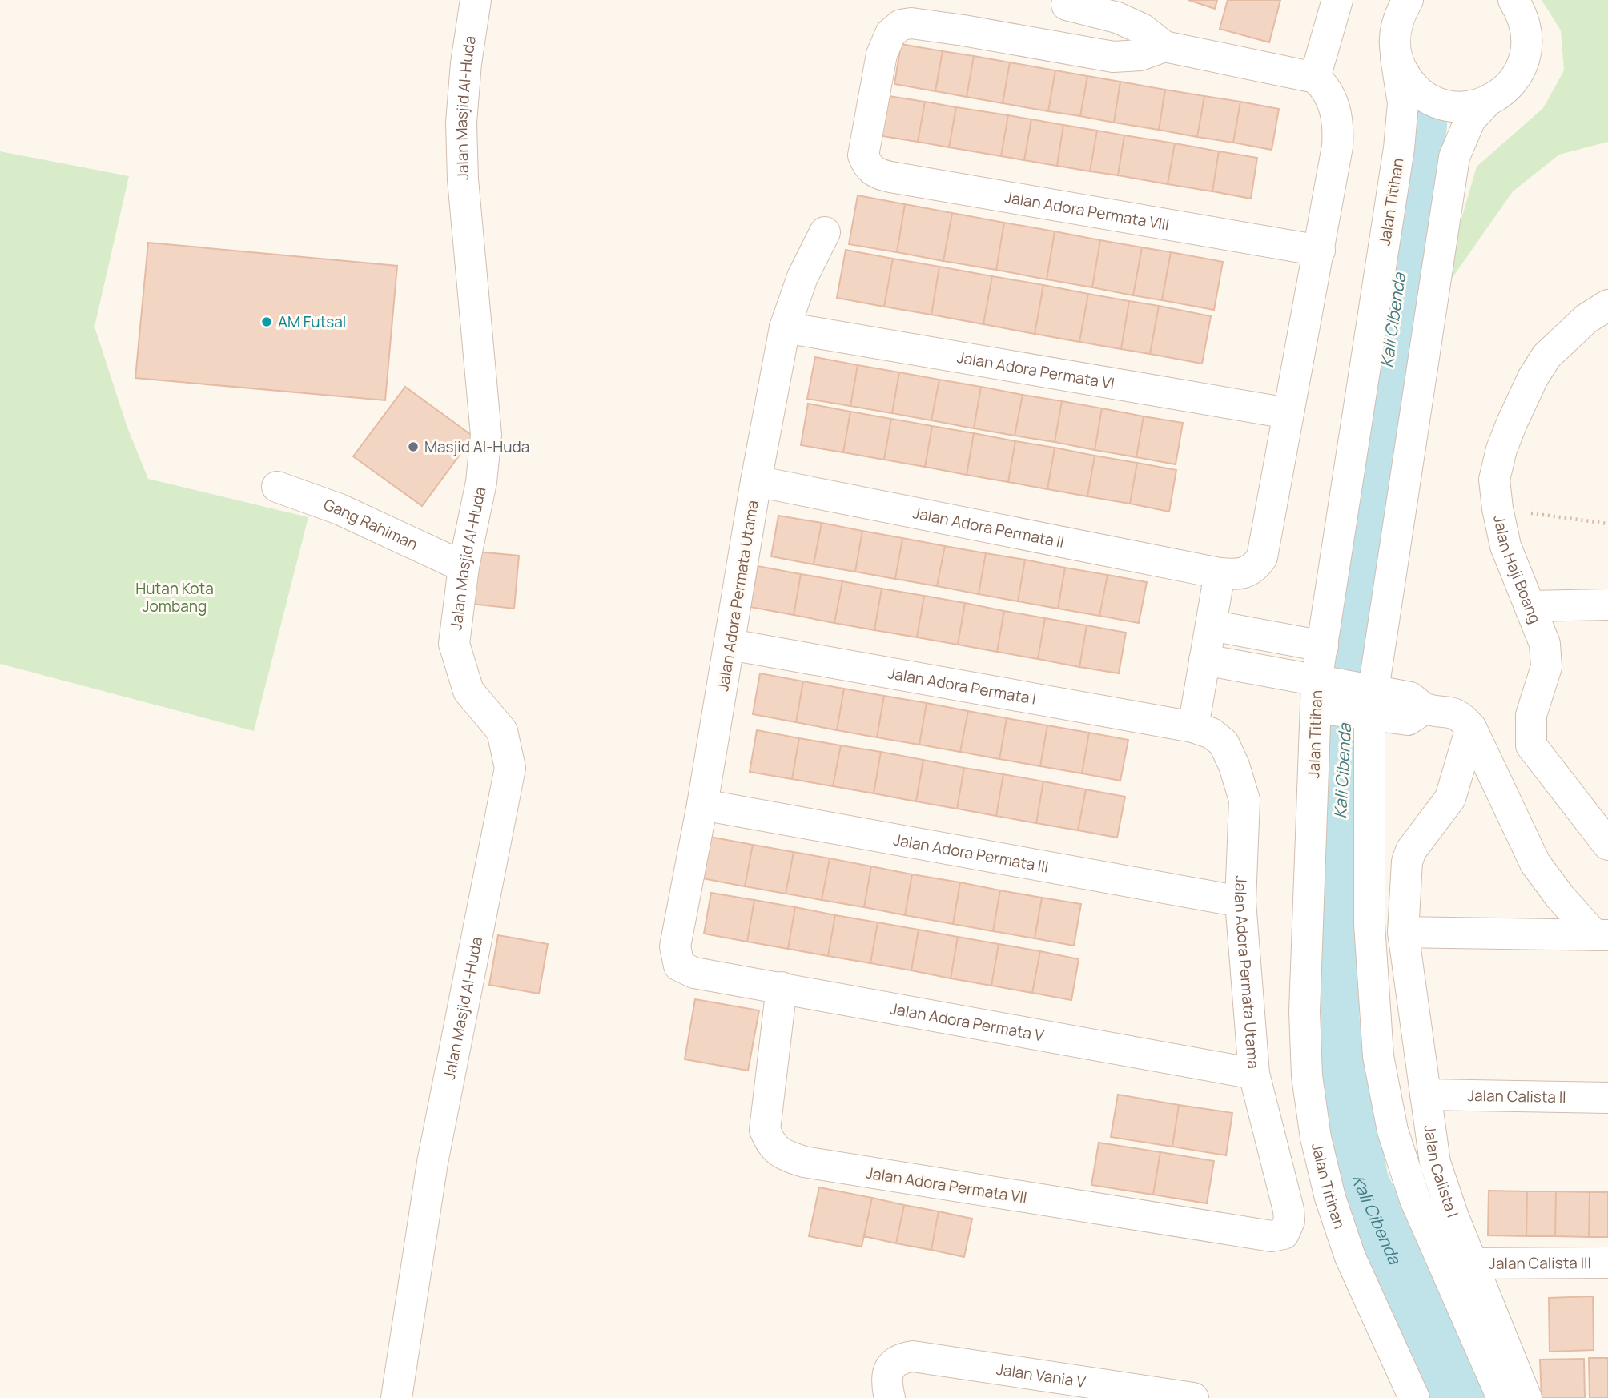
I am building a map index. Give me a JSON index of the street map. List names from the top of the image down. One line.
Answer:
{"streets":{"street":["Jalan Masjid Al-Huda","Jalan Titihan","Jalan Adora Permata VIII","Jalan Adora Permata VI","Gang Rahiman","Jalan Adora Permata II","Jalan Haji Boang","Jalan Adora Permata Utama","Jalan Adora Permata I","Jalan Adora Permata III","Jalan Adora Permata V","Jalan Calista II","Jalan Calista I","Jalan Adora Permata VII","Jalan Calista III","Jalan Vania V"]},"crossings":[["Jalan Masjid Al-Huda","Gang Rahiman"],["Jalan Adora Permata VIII","Jalan Adora Permata II"],["Jalan Adora Permata VI","Jalan Adora Permata II"],["Jalan Adora Permata VI","Jalan Adora Permata Utama"],["Jalan Adora Permata II","Jalan Adora Permata Utama"],["Jalan Adora Permata Utama","Jalan Adora Permata I"],["Jalan Adora Permata Utama","Jalan Adora Permata III"],["Jalan Adora Permata Utama","Jalan Adora Permata V"],["Jalan Adora Permata Utama","Jalan Adora Permata VII"],["Jalan Adora Permata V","Jalan Adora Permata VII"],["Jalan Calista II","Jalan Calista I"],["Jalan Calista I","Jalan Calista III"]],"water":["Kali Cibenda"],"parks":["Hutan Kota Jombang"],"places":["AM Futsal","Masjid Al-Huda"]}
